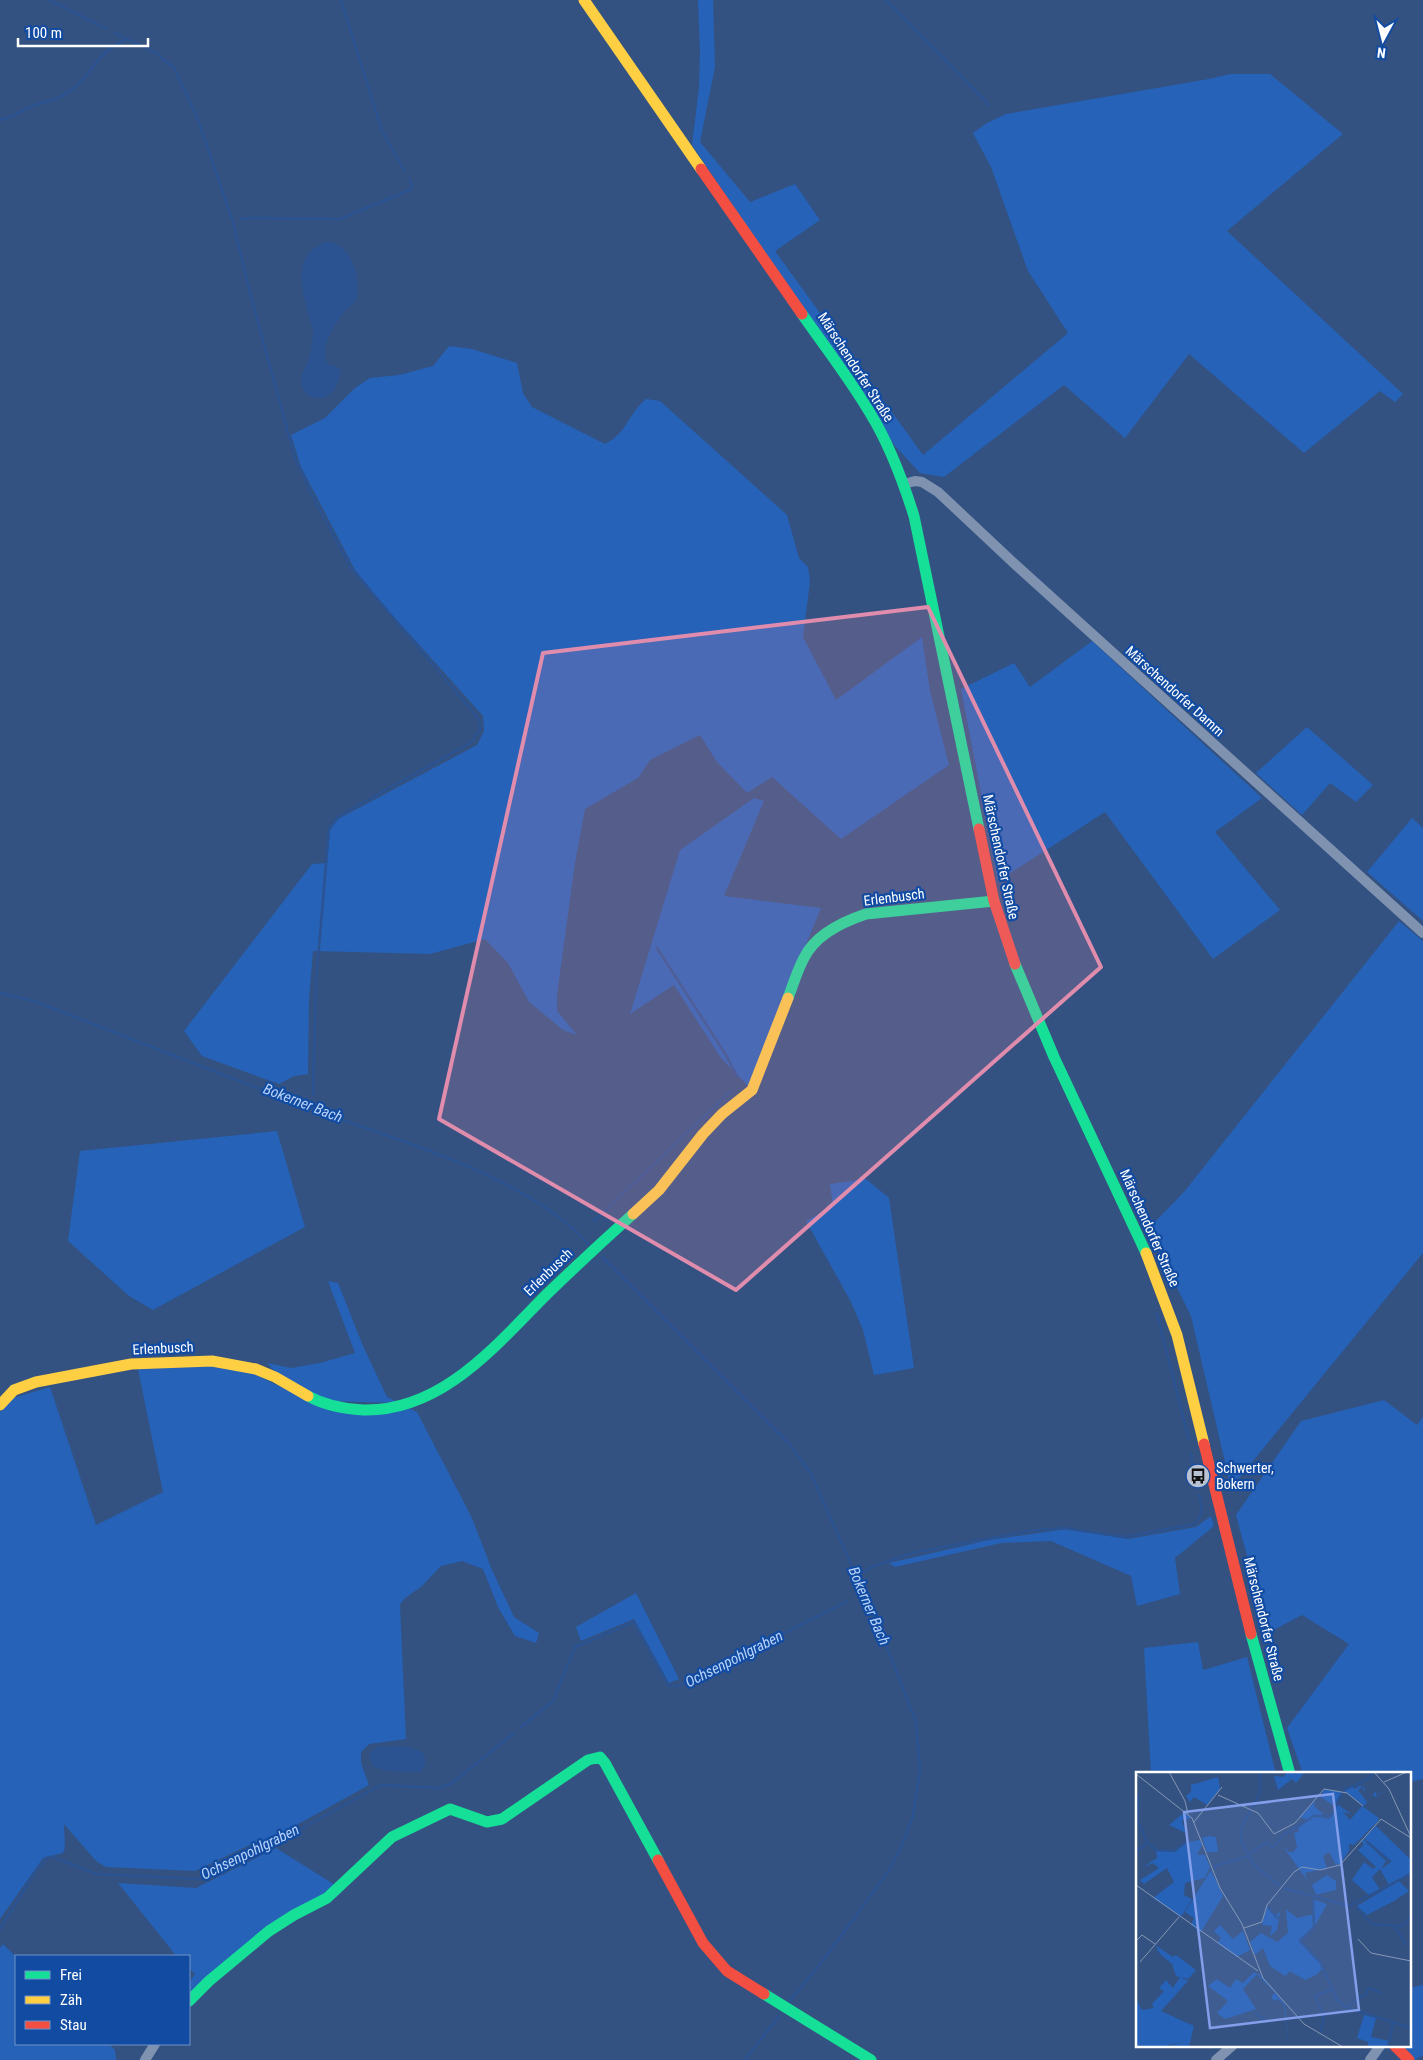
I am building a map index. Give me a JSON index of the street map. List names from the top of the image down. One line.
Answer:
{"streets":{"street":["Märschendorfer Straße","Märschendorfer Damm","Erlenbusch"]},"crossings":[["Märschendorfer Straße","Märschendorfer Damm"],["Märschendorfer Straße","Erlenbusch"]],"water":["Bokerner Bach","Ochsenpohlgraben"],"places":{"bus stop":["Schwerter, Bokern"]},"legend":["Frei","Zäh","Stau"],"scale_bar":"100 m","north":"bottom"}
